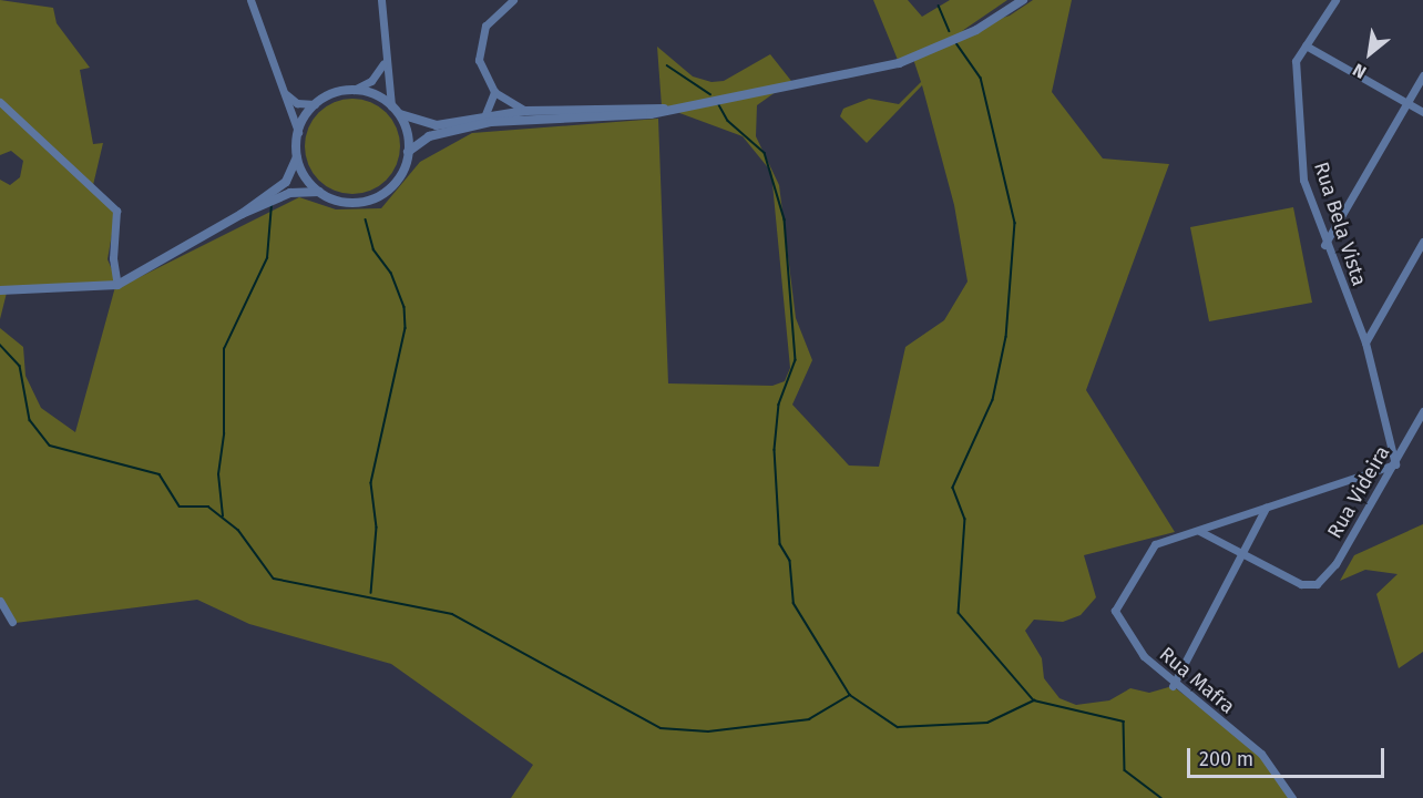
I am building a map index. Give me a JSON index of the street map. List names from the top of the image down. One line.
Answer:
{"streets":{"street":["Rua Bela Vista","Rua Videira","Rua Mafra"]},"crossings":[["Rua Bela Vista","Rua Videira"]],"scale_bar":"200 m","north":"bottom left"}
